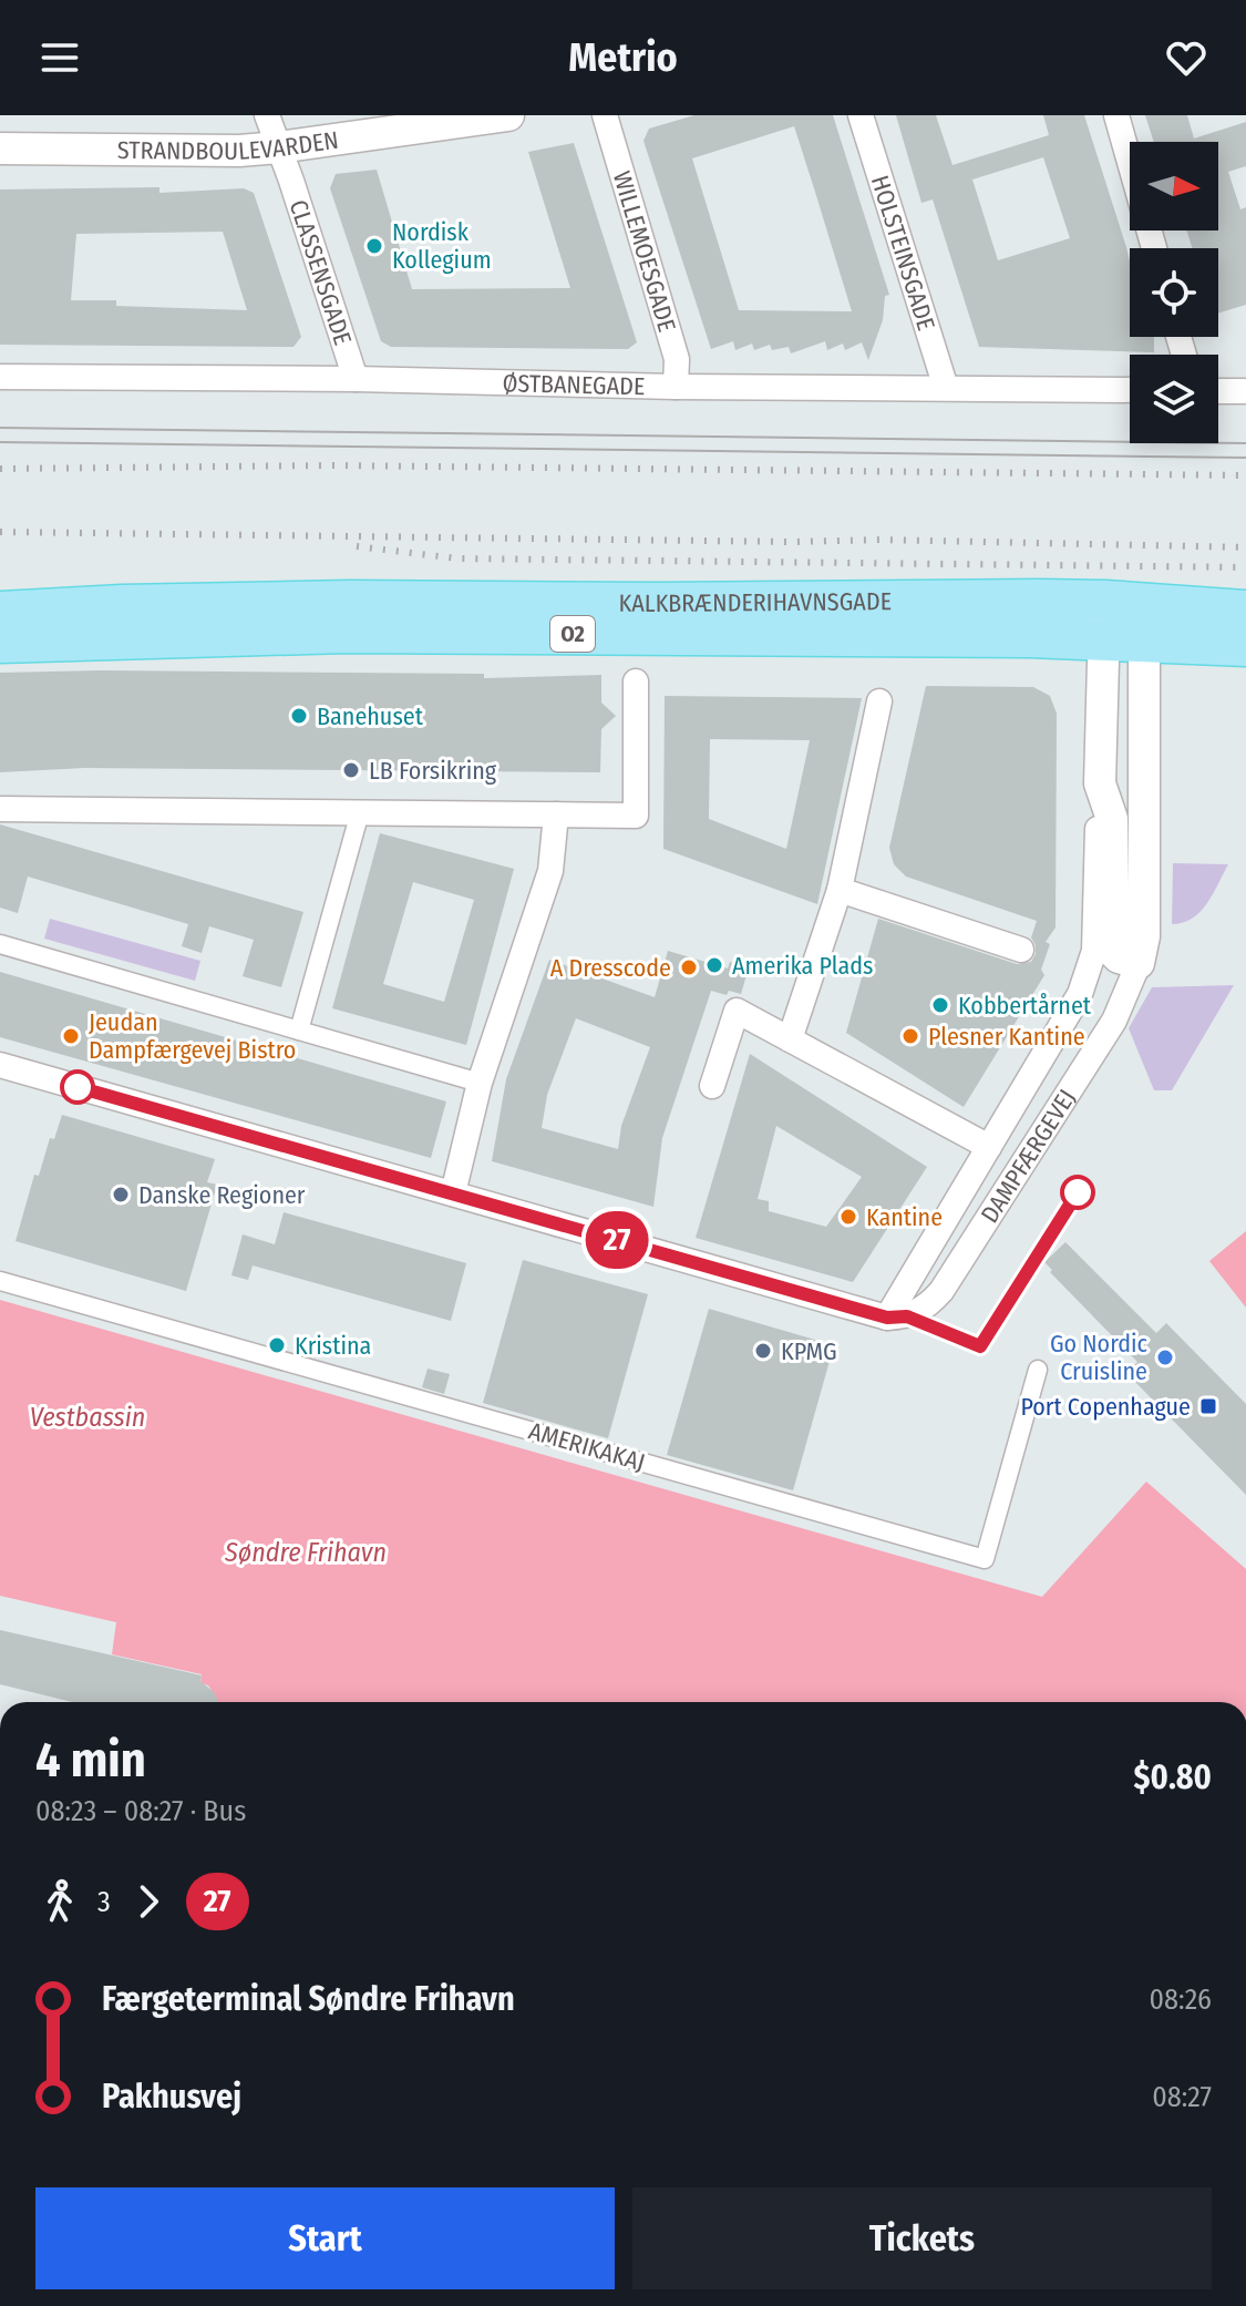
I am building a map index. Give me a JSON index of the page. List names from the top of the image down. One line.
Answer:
{"streets":{"main road":["KALKBRÆNDERIHAVNSGADE","O2"],"street":["STRANDBOULEVARDEN","WILLEMOESGADE","HOLSTEINSGADE","CLASSENSGADE","ØSTBANEGADE","DAMPFÆRGEVEJ","AMERIKAKAJ"]},"crossings":[["STRANDBOULEVARDEN","CLASSENSGADE"],["WILLEMOESGADE","ØSTBANEGADE"],["HOLSTEINSGADE","ØSTBANEGADE"],["CLASSENSGADE","ØSTBANEGADE"],["KALKBRÆNDERIHAVNSGADE","DAMPFÆRGEVEJ"]],"water":["Vestbassin","Søndre Frihavn"],"places":{"other":["Nordisk Kollegium","Banehuset","LB Forsikring","Amerika Plads","A Dresscode","Kobbertårnet","Jeudan Dampfærgevej Bistro","Plesner Kantine","Danske Regioner","Kantine","Kristina","KPMG","Go Nordic Cruisline"],"transit":["Port Copenhague"]},"lines":["bus line 27"],"north":"right","page":{"header":"Metrio","on_map":"27","heading":["4 min","08:23 – 08:27 · Bus","$0.80"],"legs":["3","27"],"list":[{"name":"Færgeterminal Søndre Frihavn","value":"08:26"},{"name":"Pakhusvej","value":"08:27"}],"buttons":["Start","Tickets"]}}
